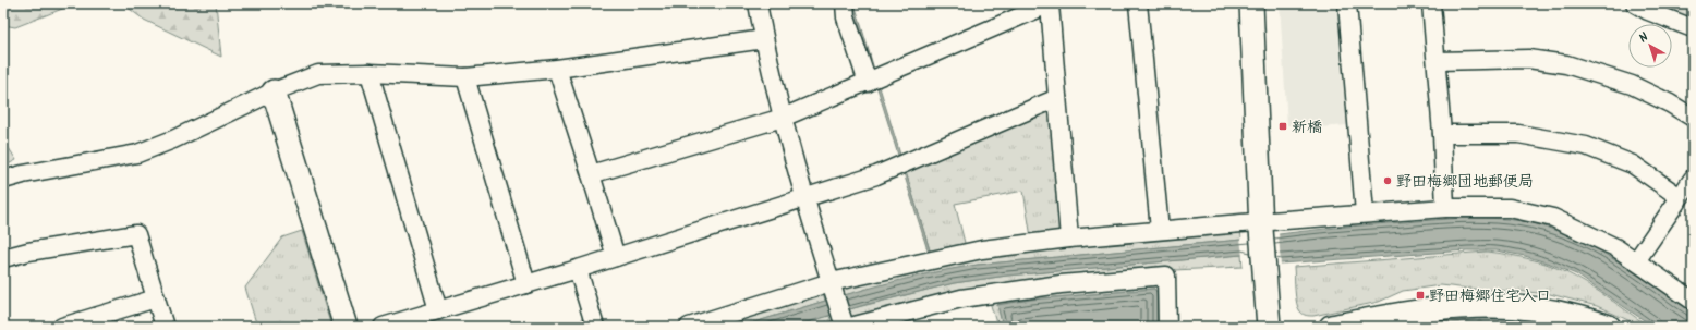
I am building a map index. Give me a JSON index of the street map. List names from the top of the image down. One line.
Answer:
{"places":{"transit":["新橋","野田梅郷住宅入口"],"other":["野田梅郷団地郵便局"]},"north":"top left"}
